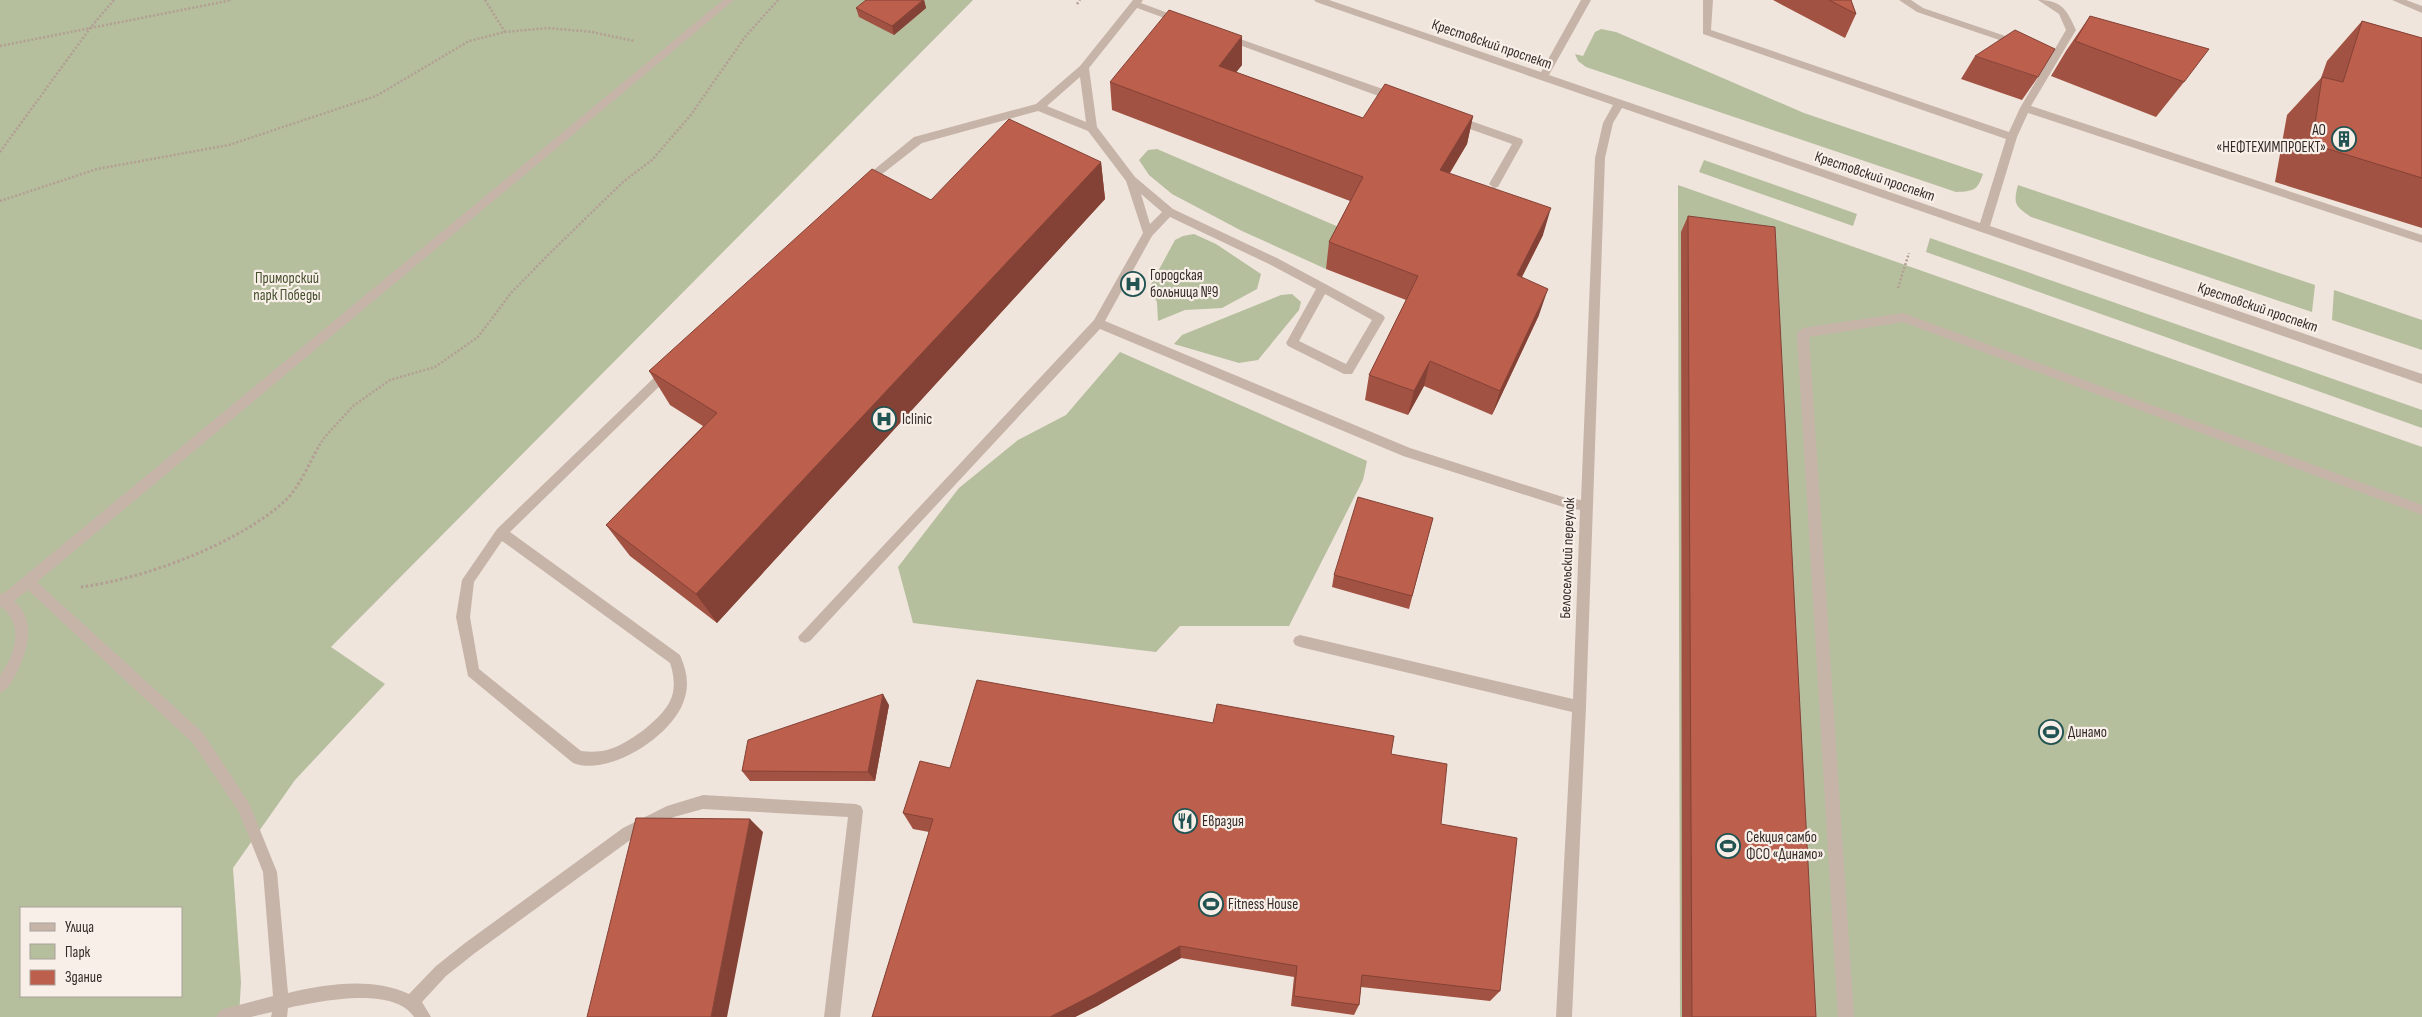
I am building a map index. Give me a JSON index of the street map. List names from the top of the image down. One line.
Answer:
{"streets":{"street":["Крестовский проспект","Белосельский переулок"]},"crossings":[["Крестовский проспект","Белосельский переулок"]],"parks":["Приморский парк Победы"],"places":{"building":["АО «НЕФТЕХИМПРОЕКТ»"],"hospital":["Городская больница №9","Iclinic"],"sports":["Динамо","Секция самбо ФСО «Динамо»","Fitness House"],"restaurant":["Евразия"]},"legend":["Улица","Парк","Здание"]}
